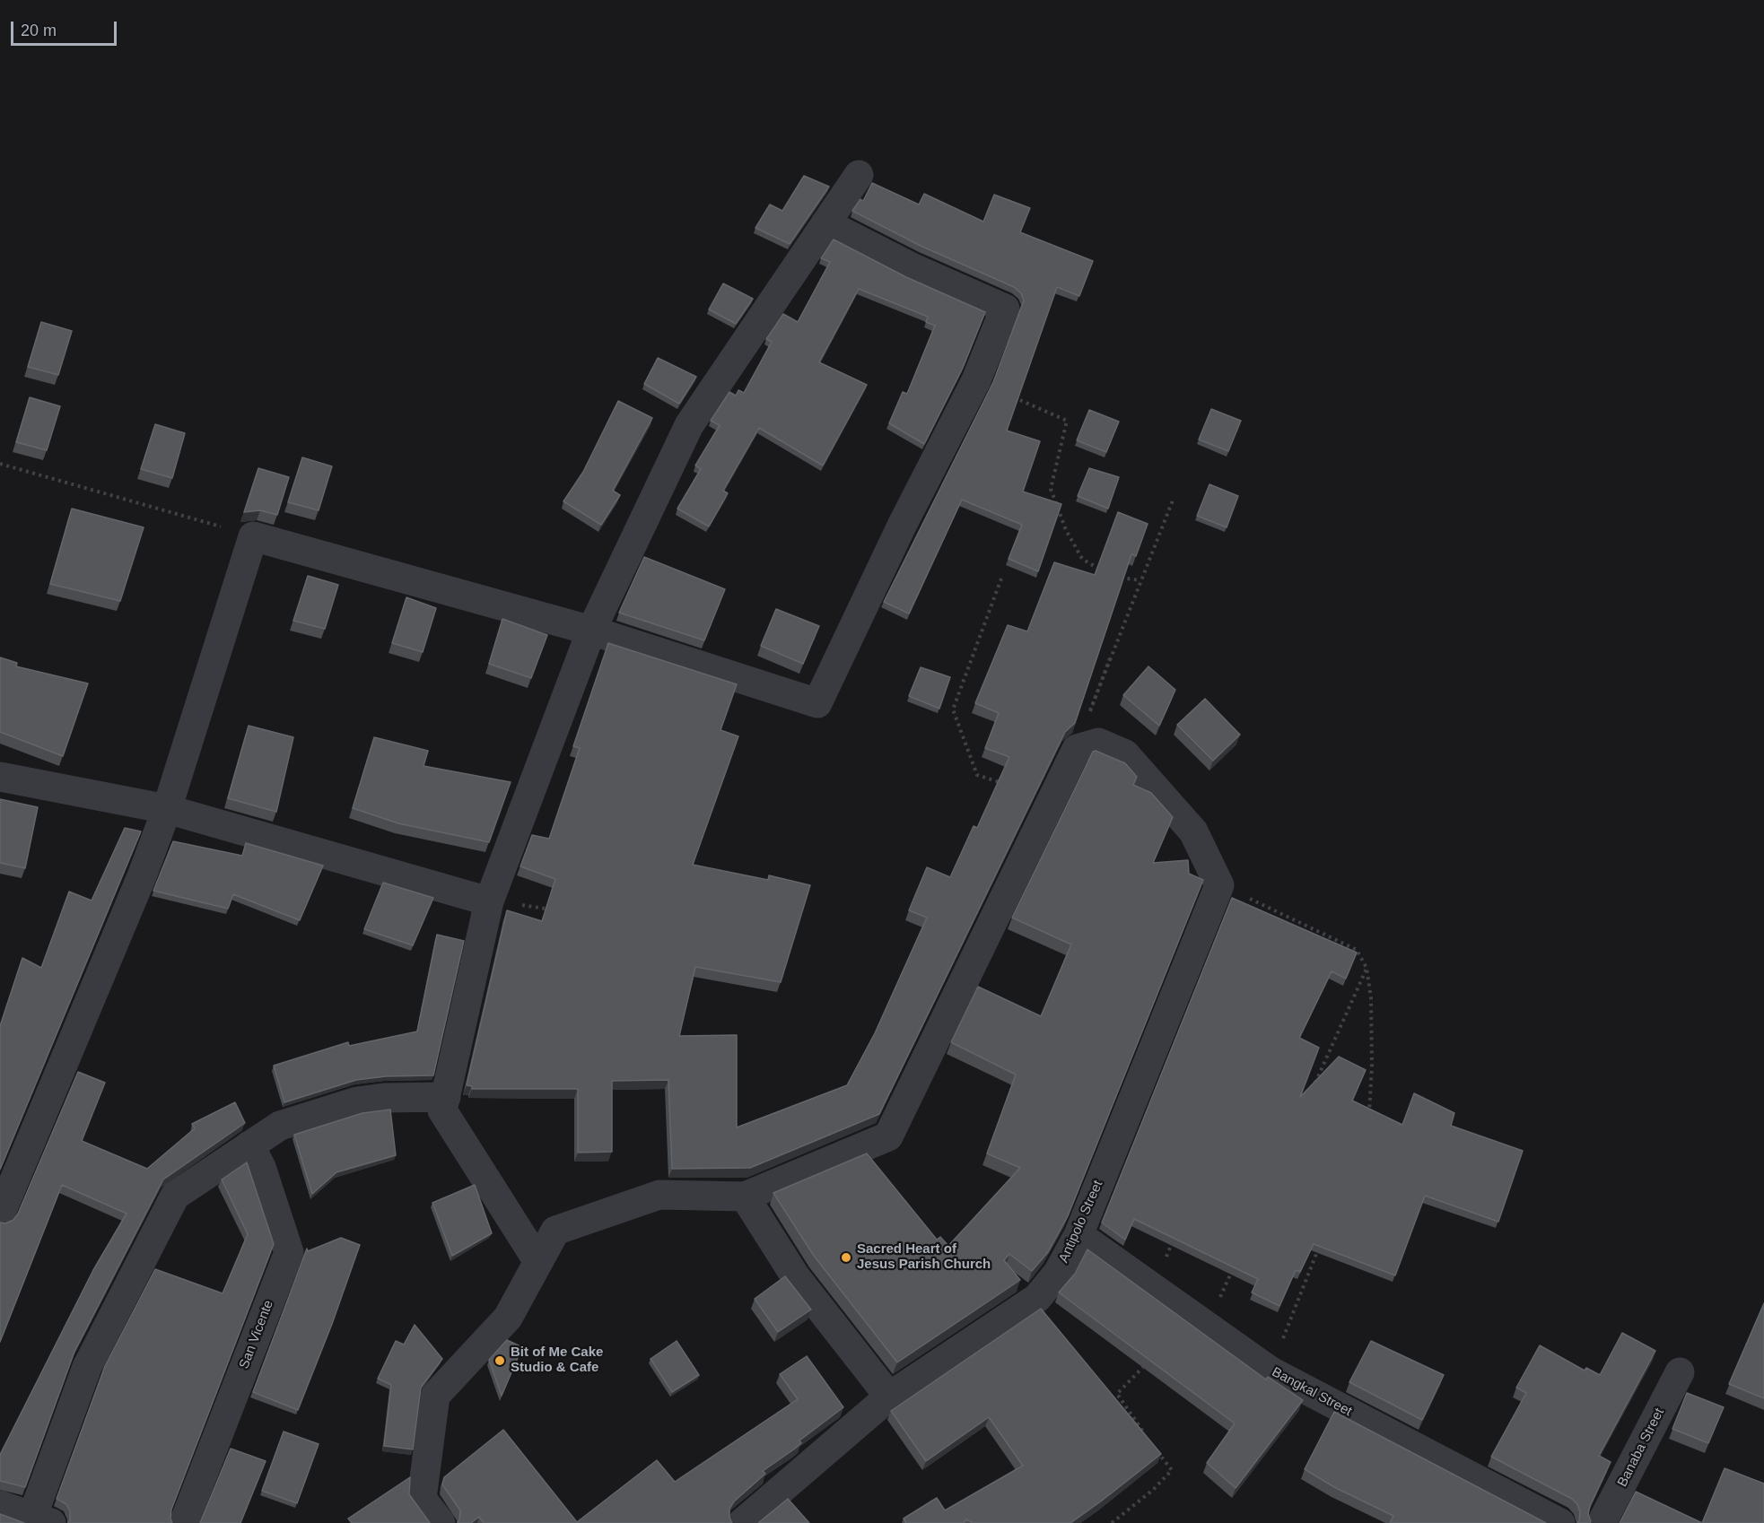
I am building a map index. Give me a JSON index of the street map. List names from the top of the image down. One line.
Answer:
{"streets":{"street":["Antipolo Street","San Vicente","Bangkal Street","Banaba Street"]},"crossings":[["Antipolo Street","Bangkal Street"]],"places":["Sacred Heart of Jesus Parish Church","Bit of Me Cake Studio & Cafe"],"scale_bar":"20 m"}
